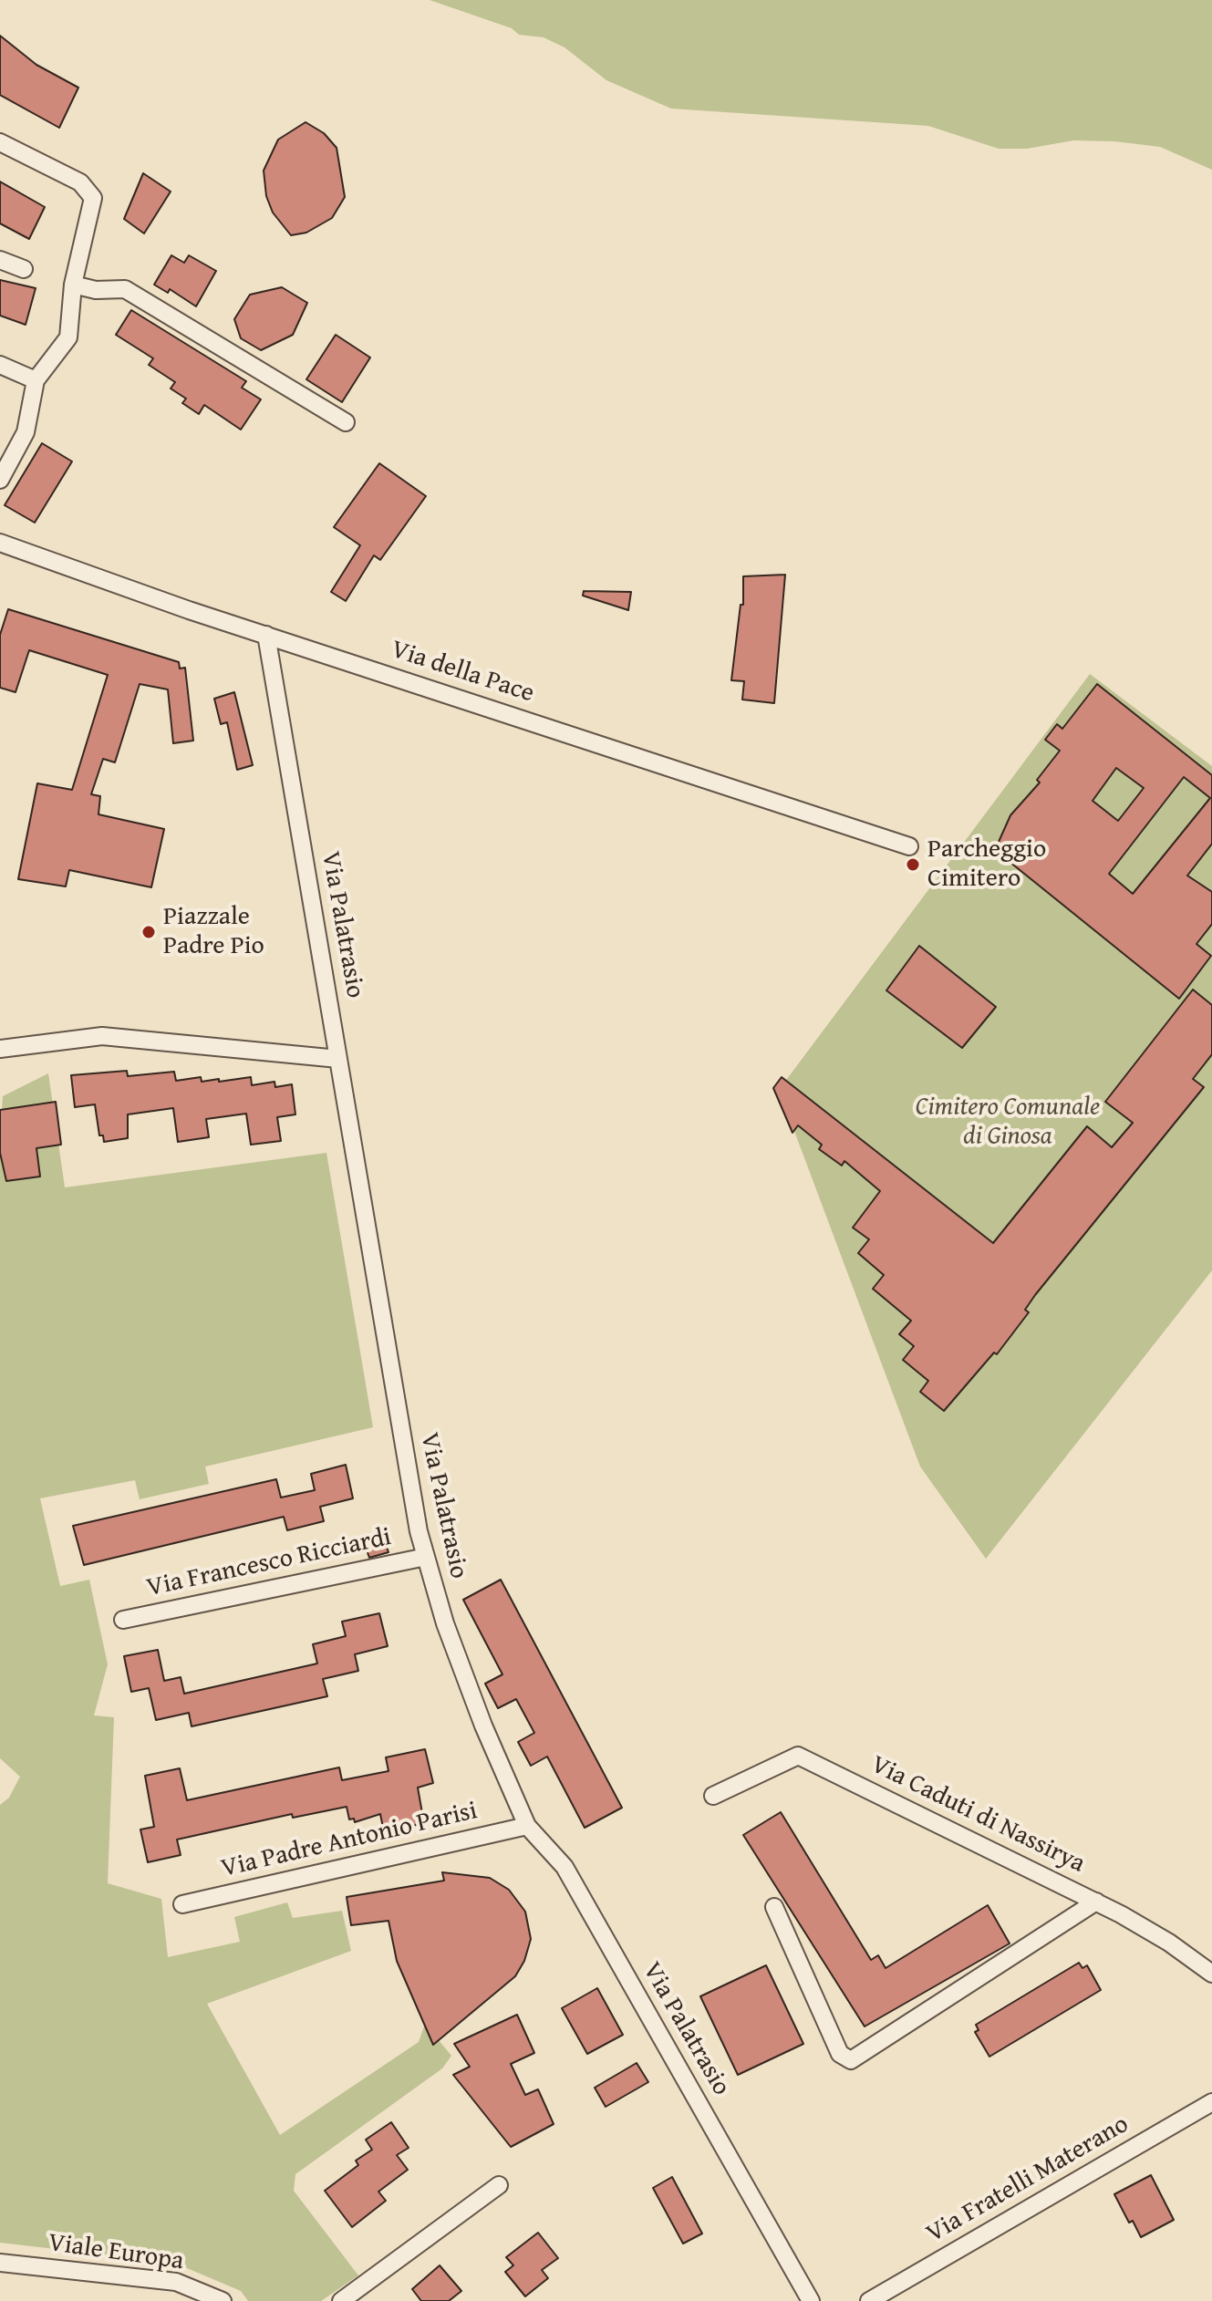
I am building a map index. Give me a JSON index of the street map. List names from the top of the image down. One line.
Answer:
{"streets":{"street":["Via della Pace","Via Palatrasio","Via Francesco Ricciardi","Via Caduti di Nassirya","Via Padre Antonio Parisi","Via Fratelli Materano","Viale Europa"]},"crossings":[["Via della Pace","Via Palatrasio"],["Via Palatrasio","Via Francesco Ricciardi"],["Via Palatrasio","Via Padre Antonio Parisi"]],"parks":["Cimitero Comunale di Ginosa"],"places":["Parcheggio Cimitero","Piazzale Padre Pio"]}
